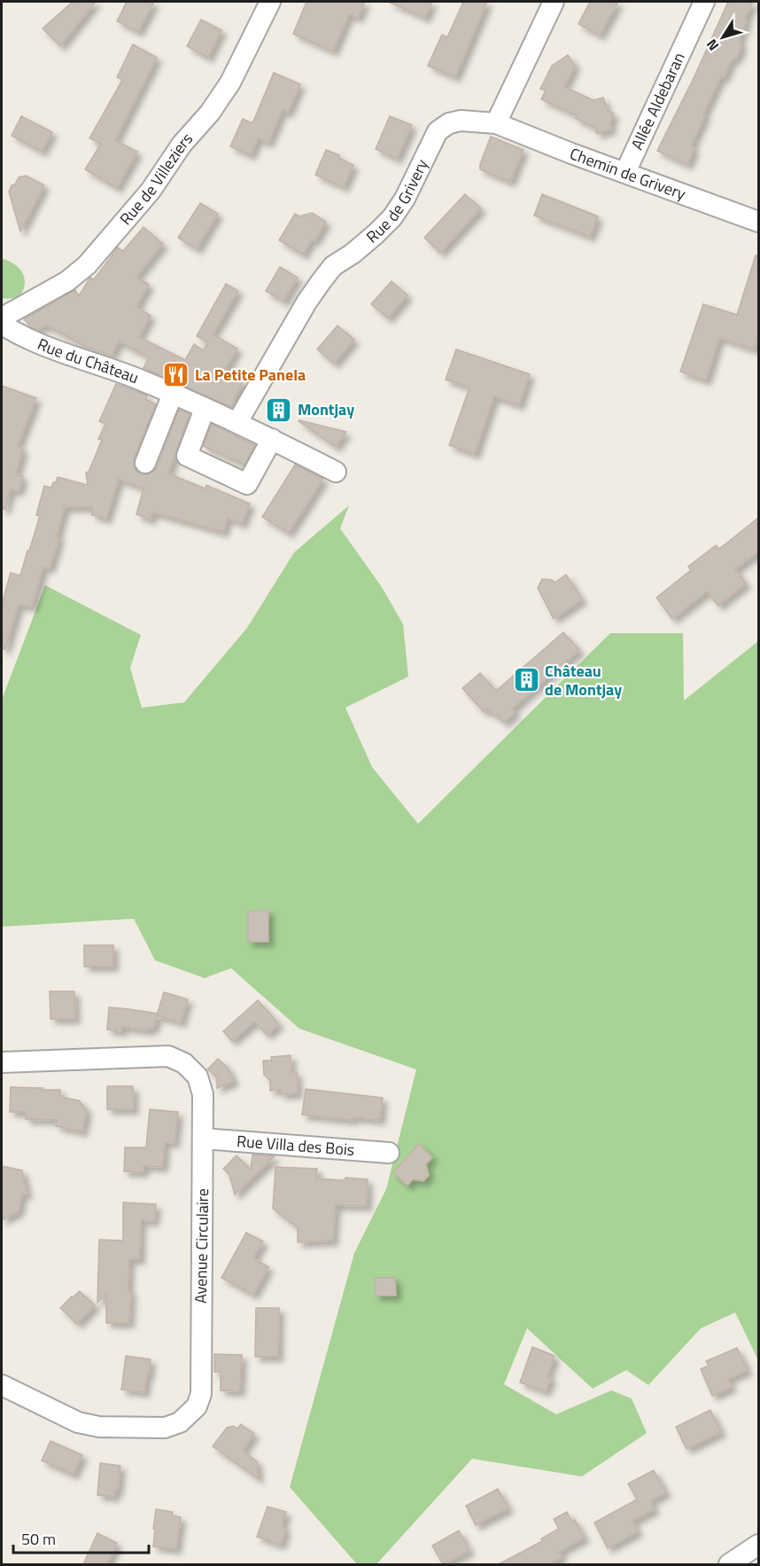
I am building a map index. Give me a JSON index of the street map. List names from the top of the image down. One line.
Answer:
{"streets":{"street":["Allée Aldebaran","Chemin de Grivery","Rue de Villeziers","Rue de Grivery","Rue du Château","Rue Villa des Bois","Avenue Circulaire"]},"crossings":[["Allée Aldebaran","Chemin de Grivery"],["Chemin de Grivery","Rue de Grivery"],["Rue de Villeziers","Rue du Château"],["Rue de Grivery","Rue du Château"],["Rue Villa des Bois","Avenue Circulaire"]],"places":{"restaurant":["La Petite Panela"],"building":["Montjay","Château de Montjay"]},"scale_bar":"50 m","north":"bottom left"}
